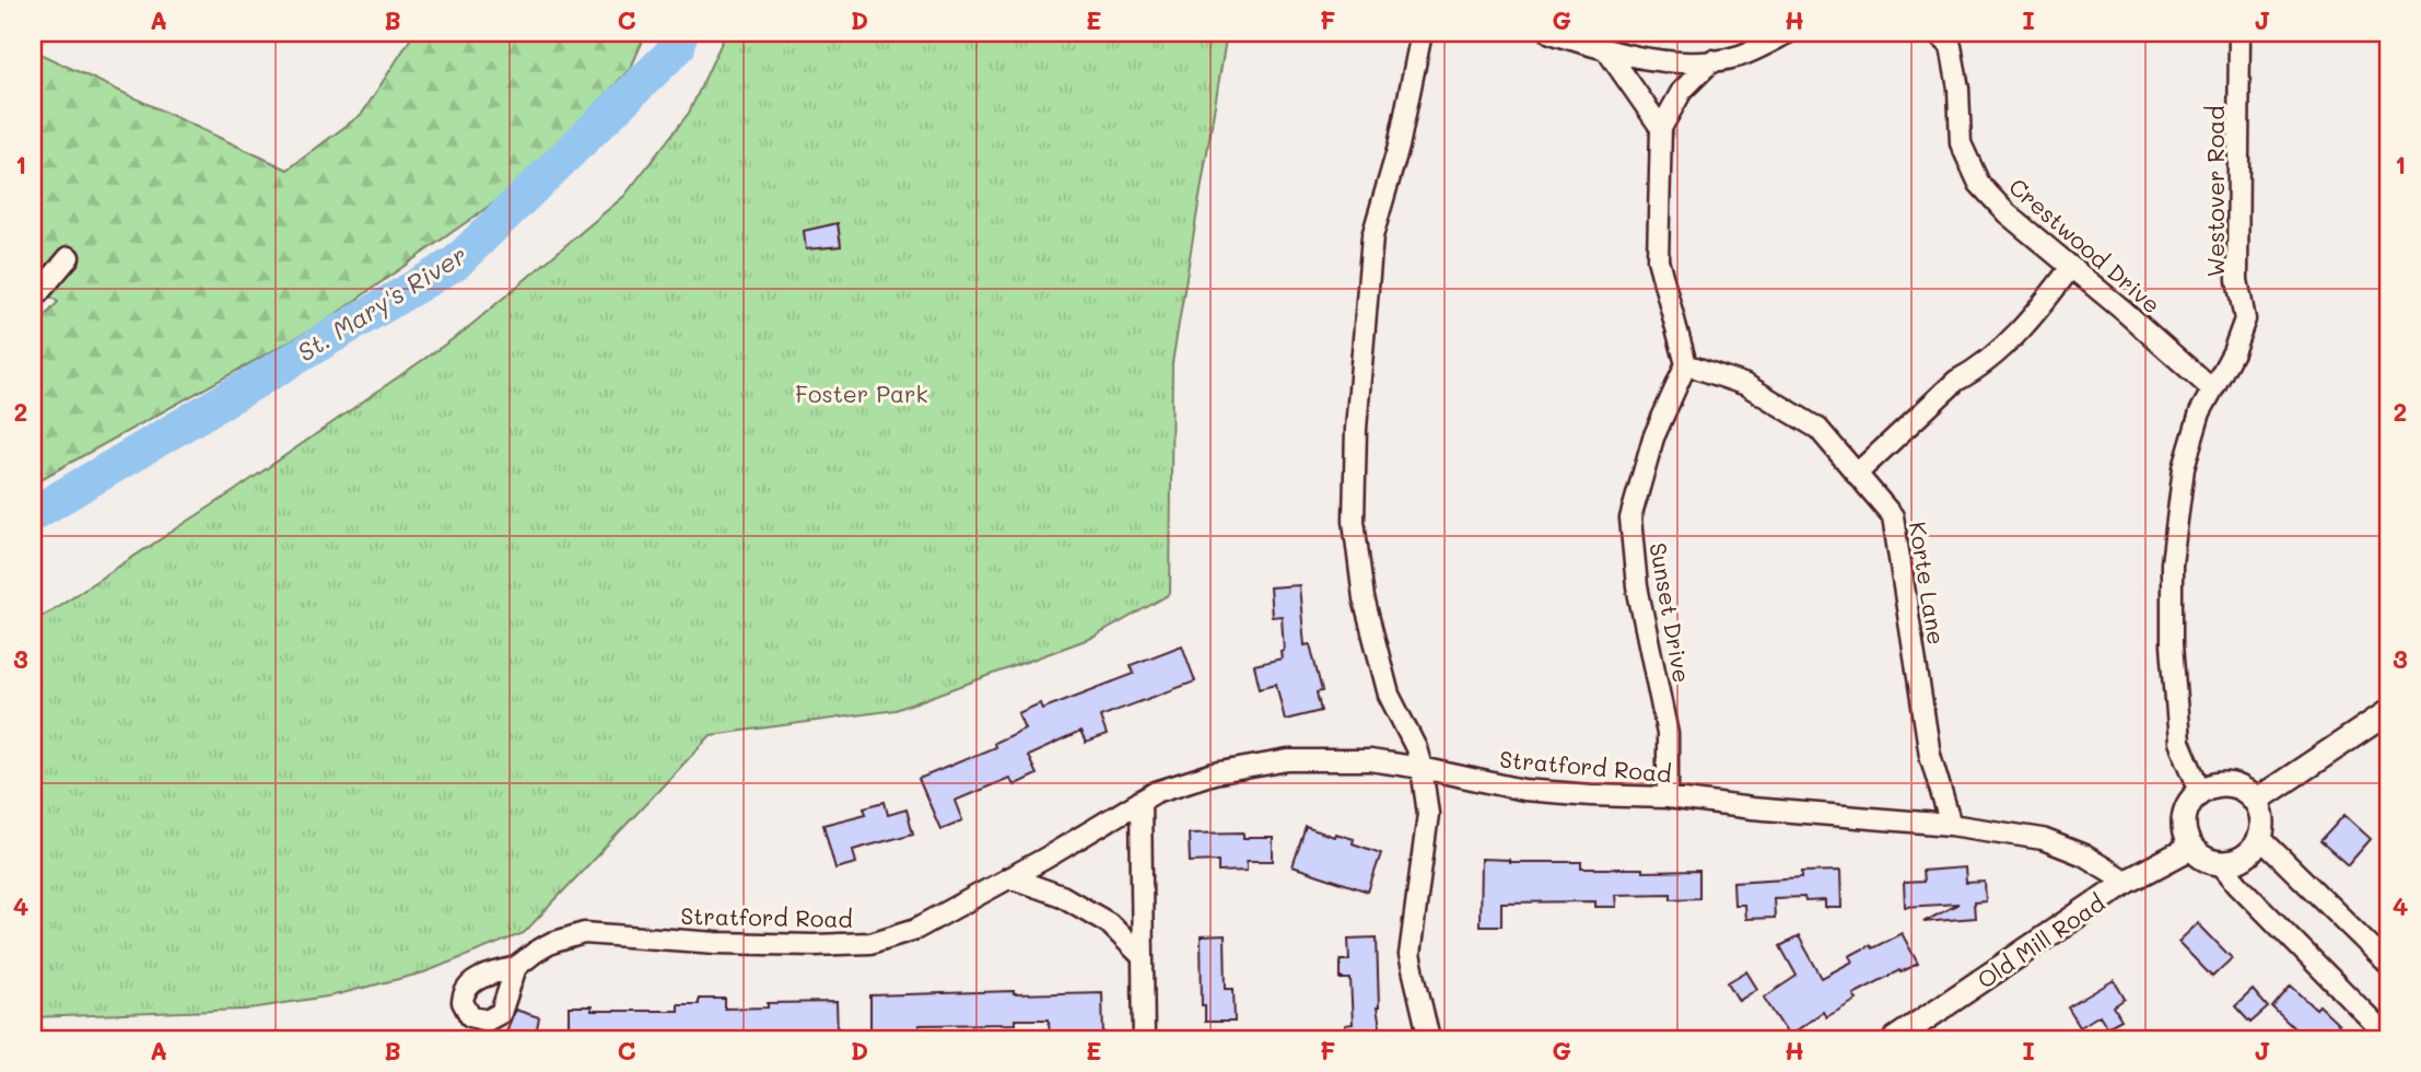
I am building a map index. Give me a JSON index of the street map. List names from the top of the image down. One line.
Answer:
{"streets":{"main road":["Old Mill Road"],"street":["Westover Road","Crestwood Drive","Korte Lane","Sunset Drive","Stratford Road"]},"crossings":[["Westover Road","Crestwood Drive"],["Westover Road","Old Mill Road"],["Korte Lane","Sunset Drive"],["Korte Lane","Stratford Road"],["Sunset Drive","Stratford Road"],["Stratford Road","Old Mill Road"]],"water":["St. Mary's River"],"parks":["Foster Park"],"grid":{"columns":["A","B","C","D","E","F","G","H","I","J"],"rows":["1","2","3","4"]}}
